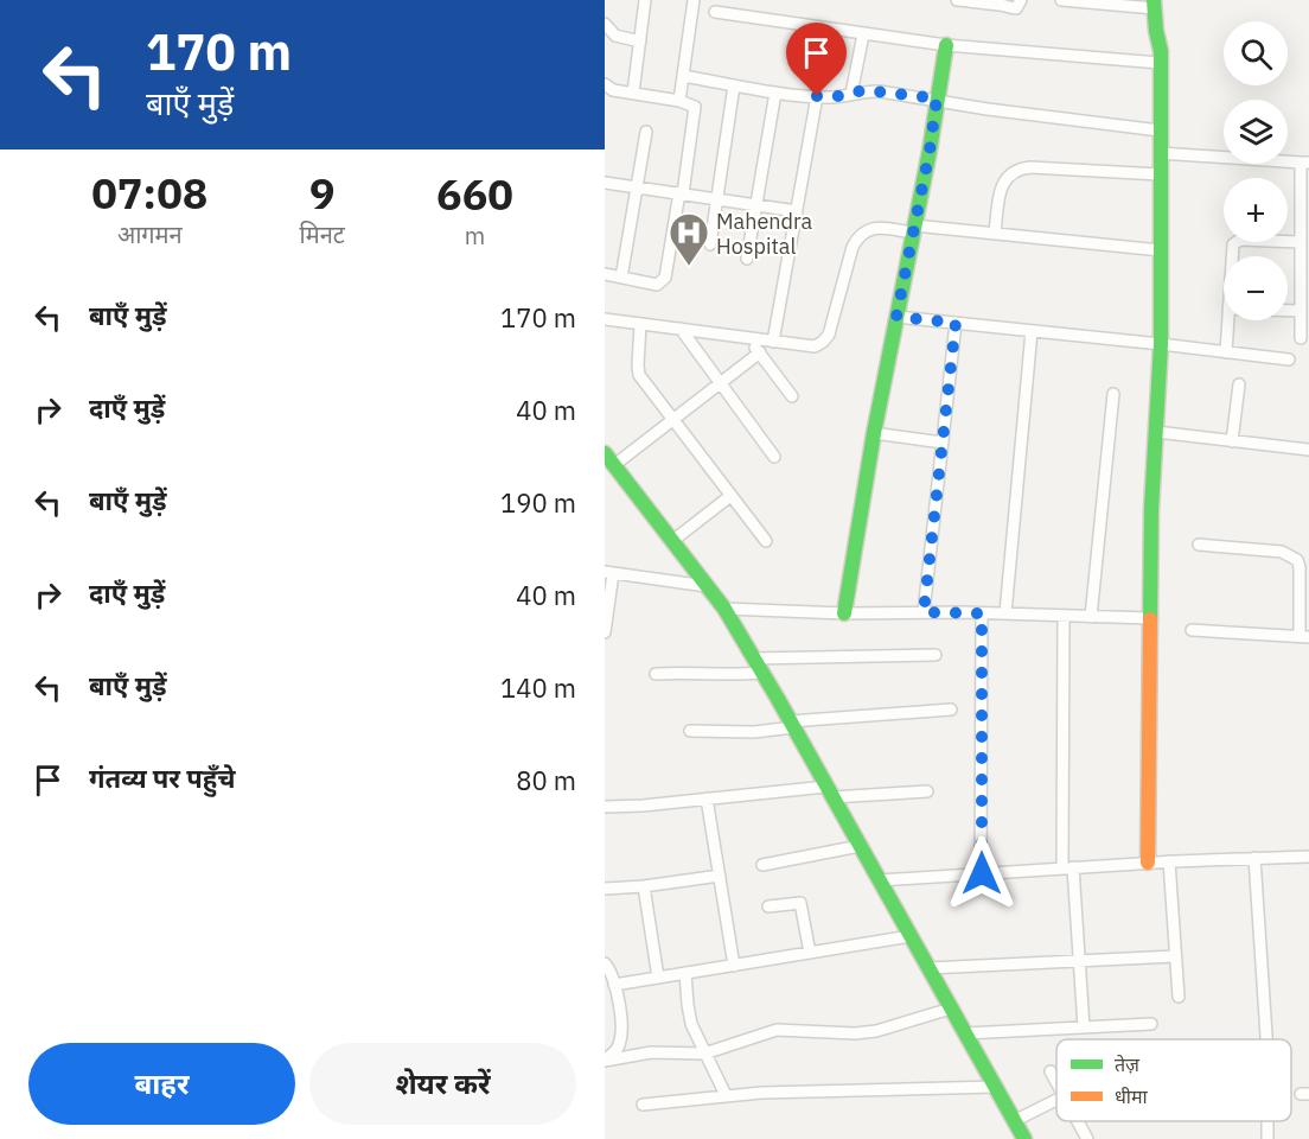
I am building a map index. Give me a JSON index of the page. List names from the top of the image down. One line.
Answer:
{"places":{"hospital":["Mahendra Hospital"]},"legend":["तेज़","धीमा"],"page":{"turn":["170 m","बाएँ मुड़ें"],"map_buttons":["+","−"],"eta":["07:08","आगमन","9","मिनट","660","m"],"list":[{"name":"बाएँ मुड़ें","value":"170 m"},{"name":"दाएँ मुड़ें","value":"40 m"},{"name":"बाएँ मुड़ें","value":"190 m"},{"name":"दाएँ मुड़ें","value":"40 m"},{"name":"बाएँ मुड़ें","value":"140 m"},{"name":"गंतव्य पर पहुँचे","value":"80 m"}],"buttons":["बाहर","शेयर करें"]}}
